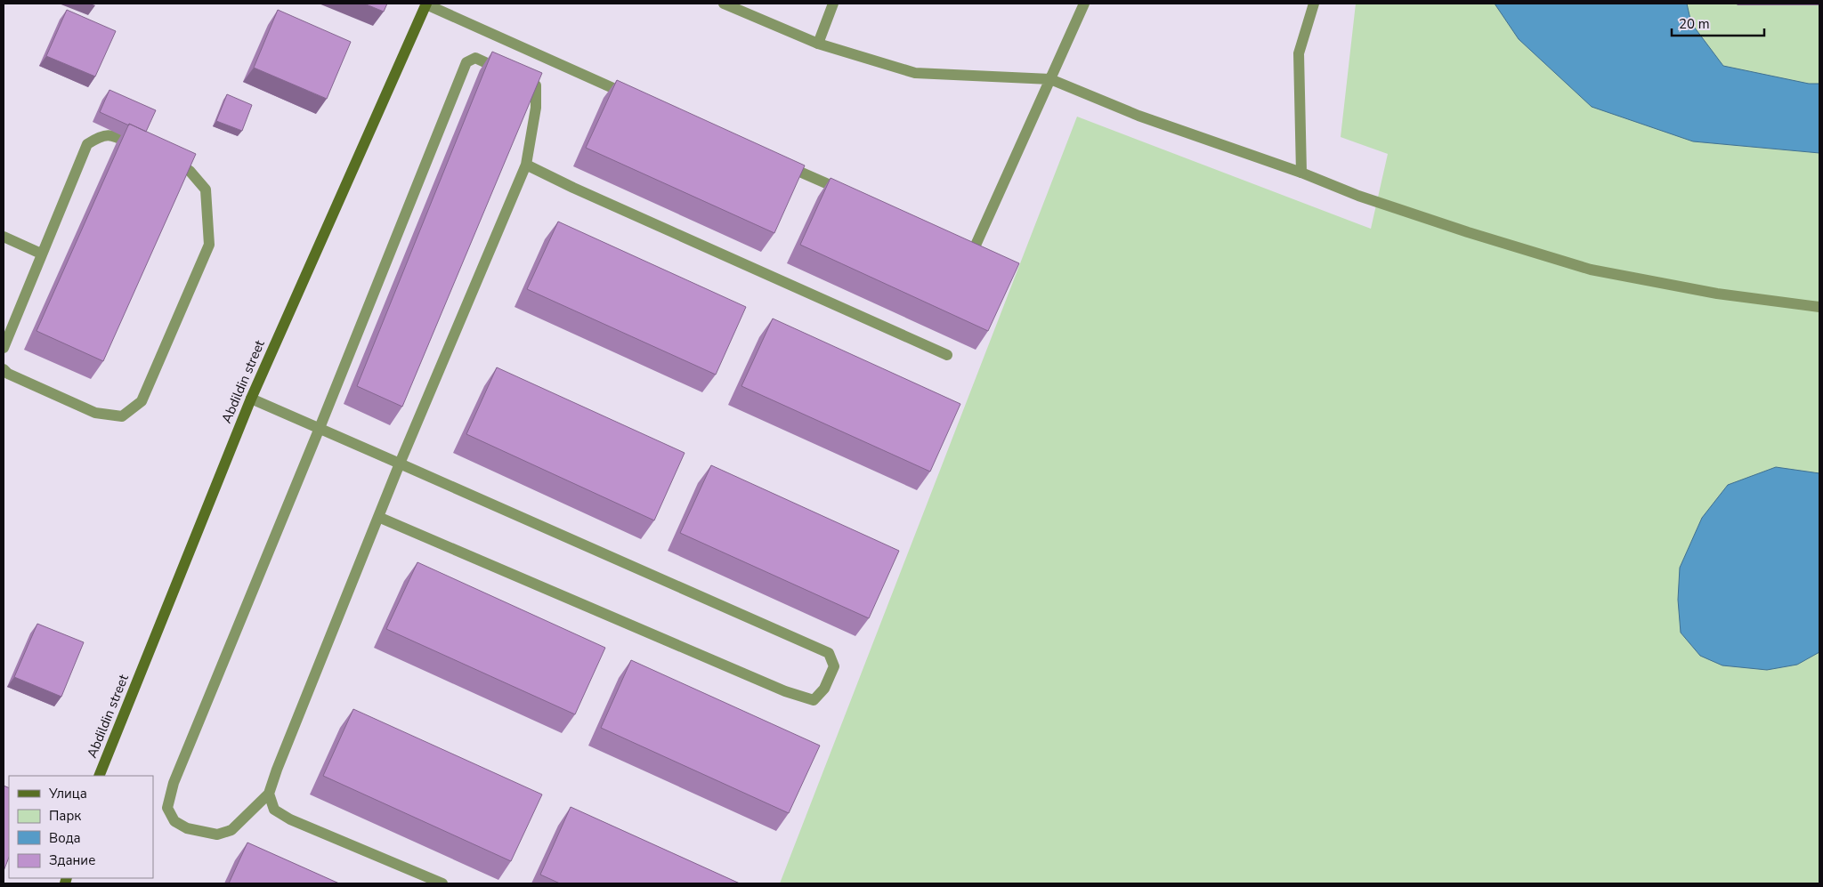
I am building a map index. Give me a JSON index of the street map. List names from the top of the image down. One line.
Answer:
{"streets":{"main road":["Abdildin street"]},"legend":["Улица","Парк","Вода","Здание"],"scale_bar":"20 m"}
